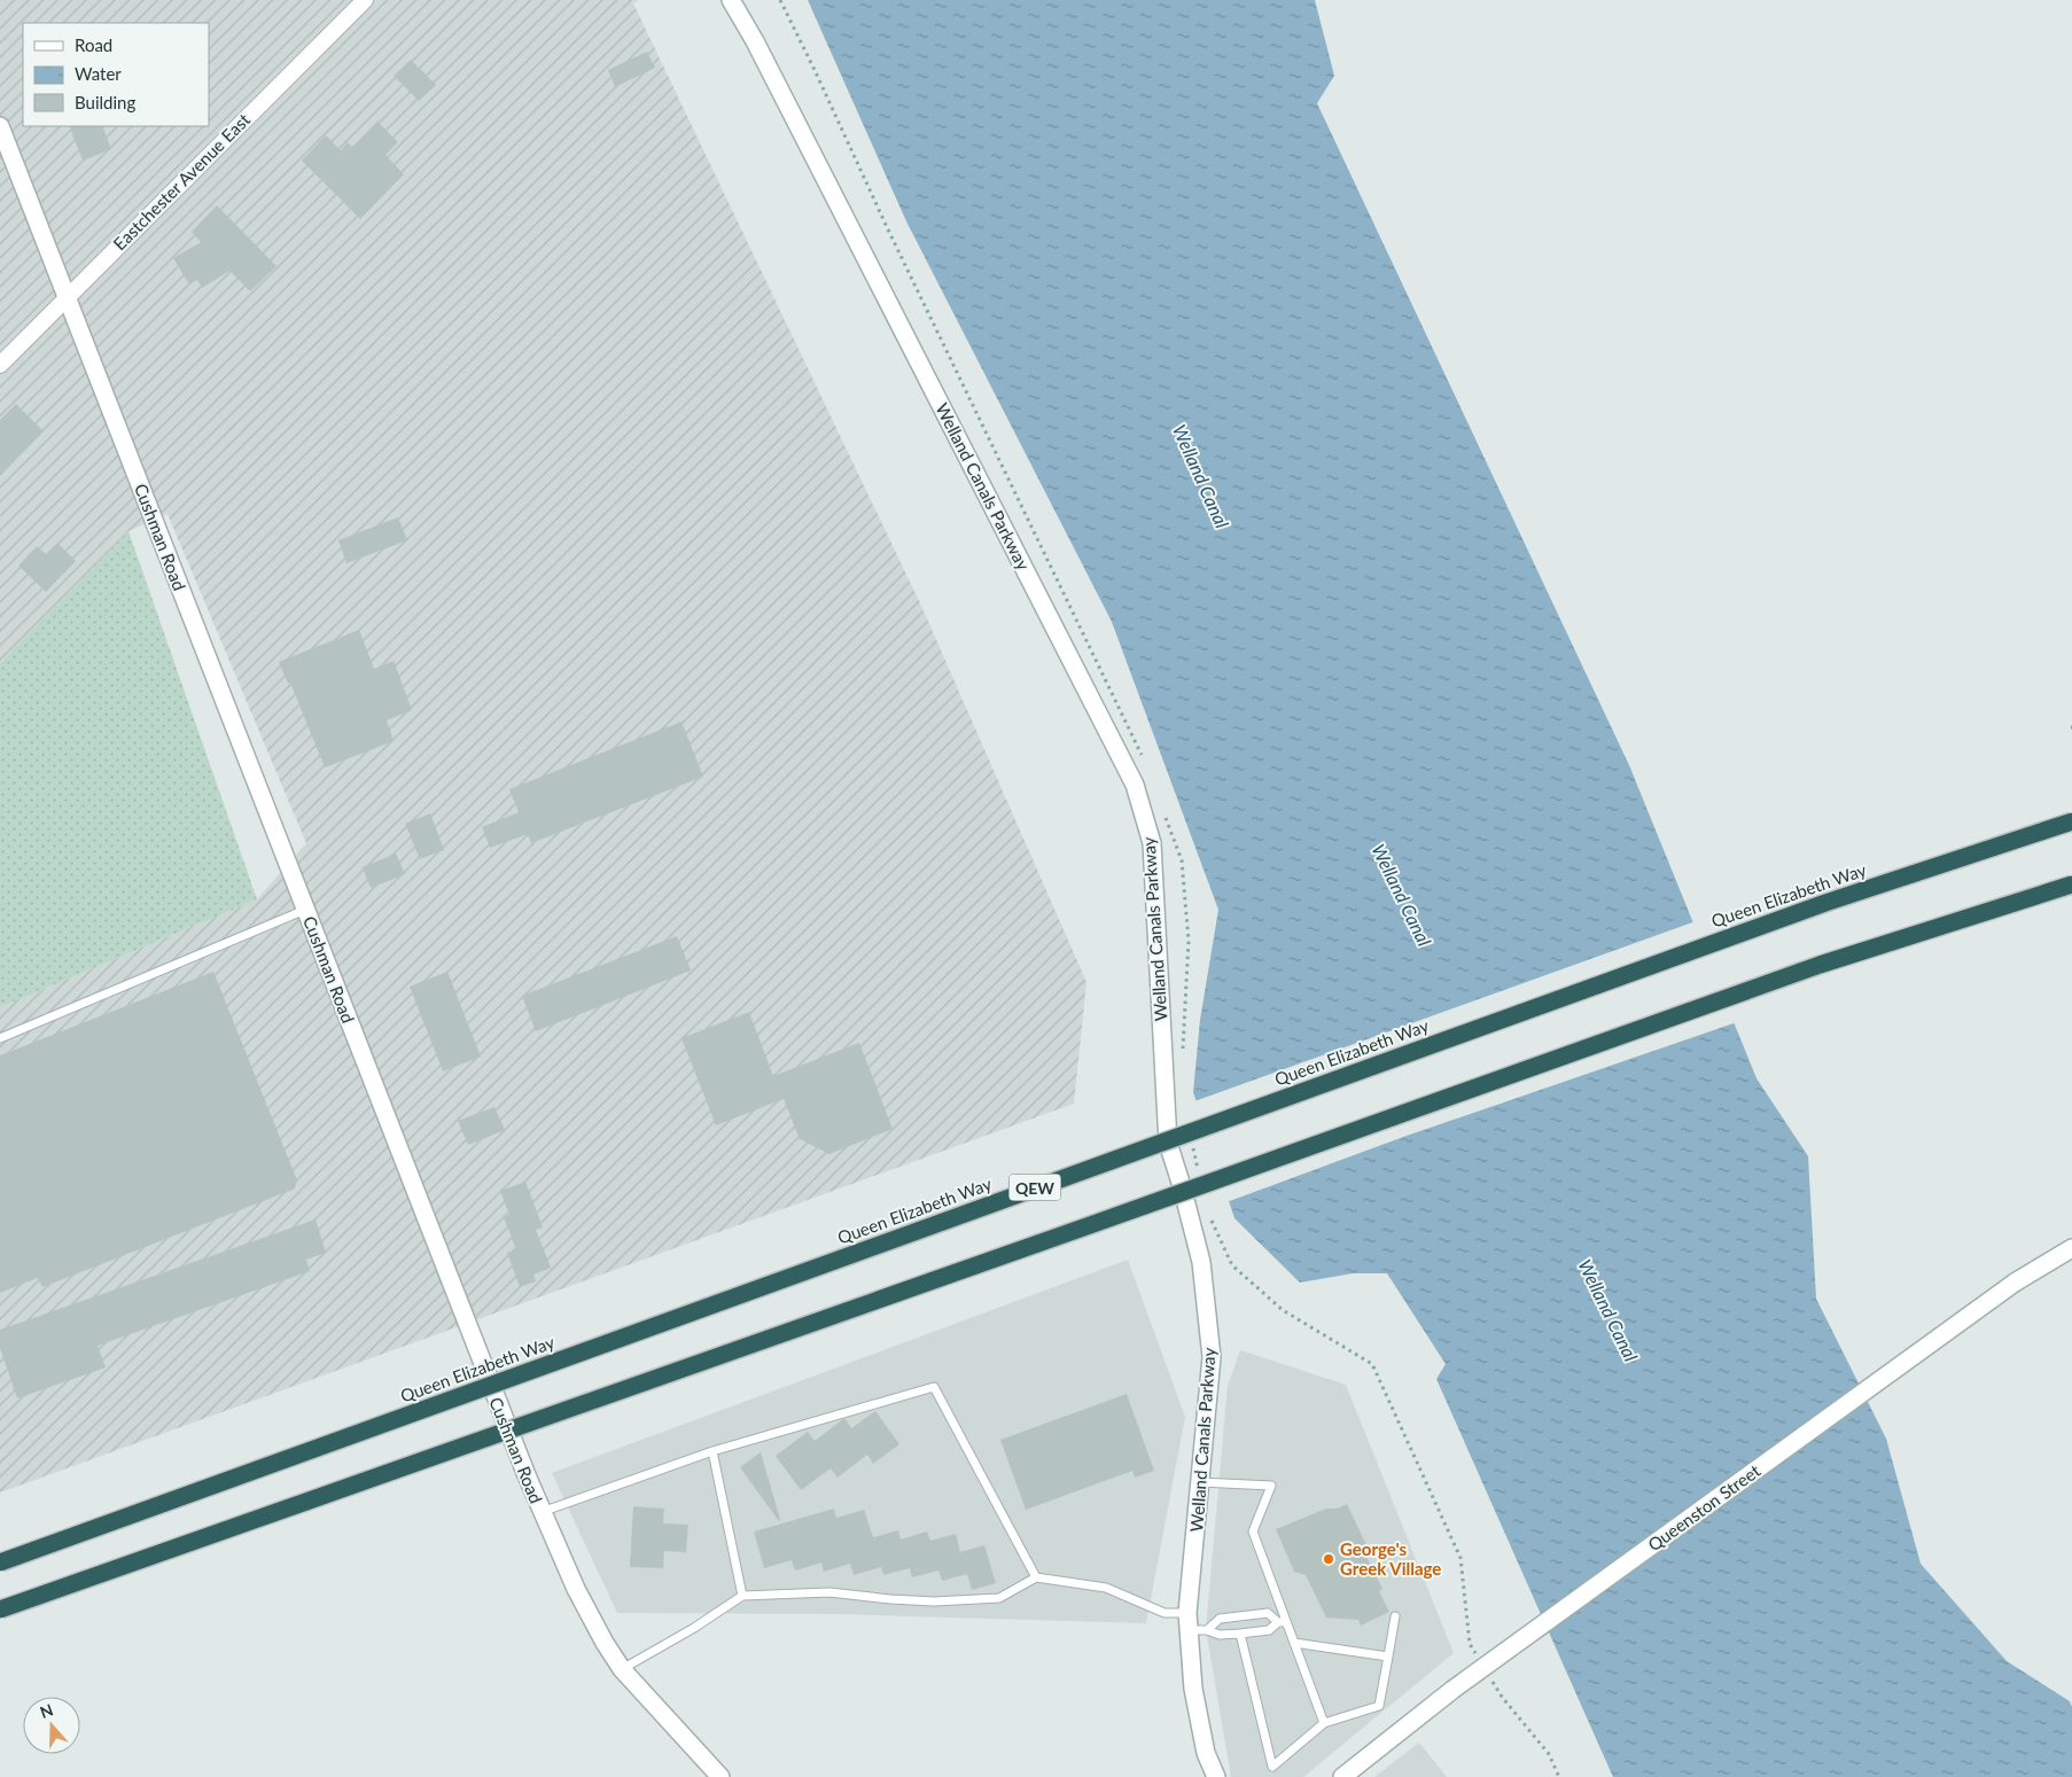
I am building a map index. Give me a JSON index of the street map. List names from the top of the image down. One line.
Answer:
{"streets":{"highway":["Queen Elizabeth Way","QEW"],"main road":["Welland Canals Parkway","Cushman Road","Queenston Street"],"street":["Eastchester Avenue East"]},"crossings":[["Eastchester Avenue East","Cushman Road"]],"water":["Welland Canal"],"places":["George's Greek Village"],"legend":["Road","Water","Building"],"north":"top"}
